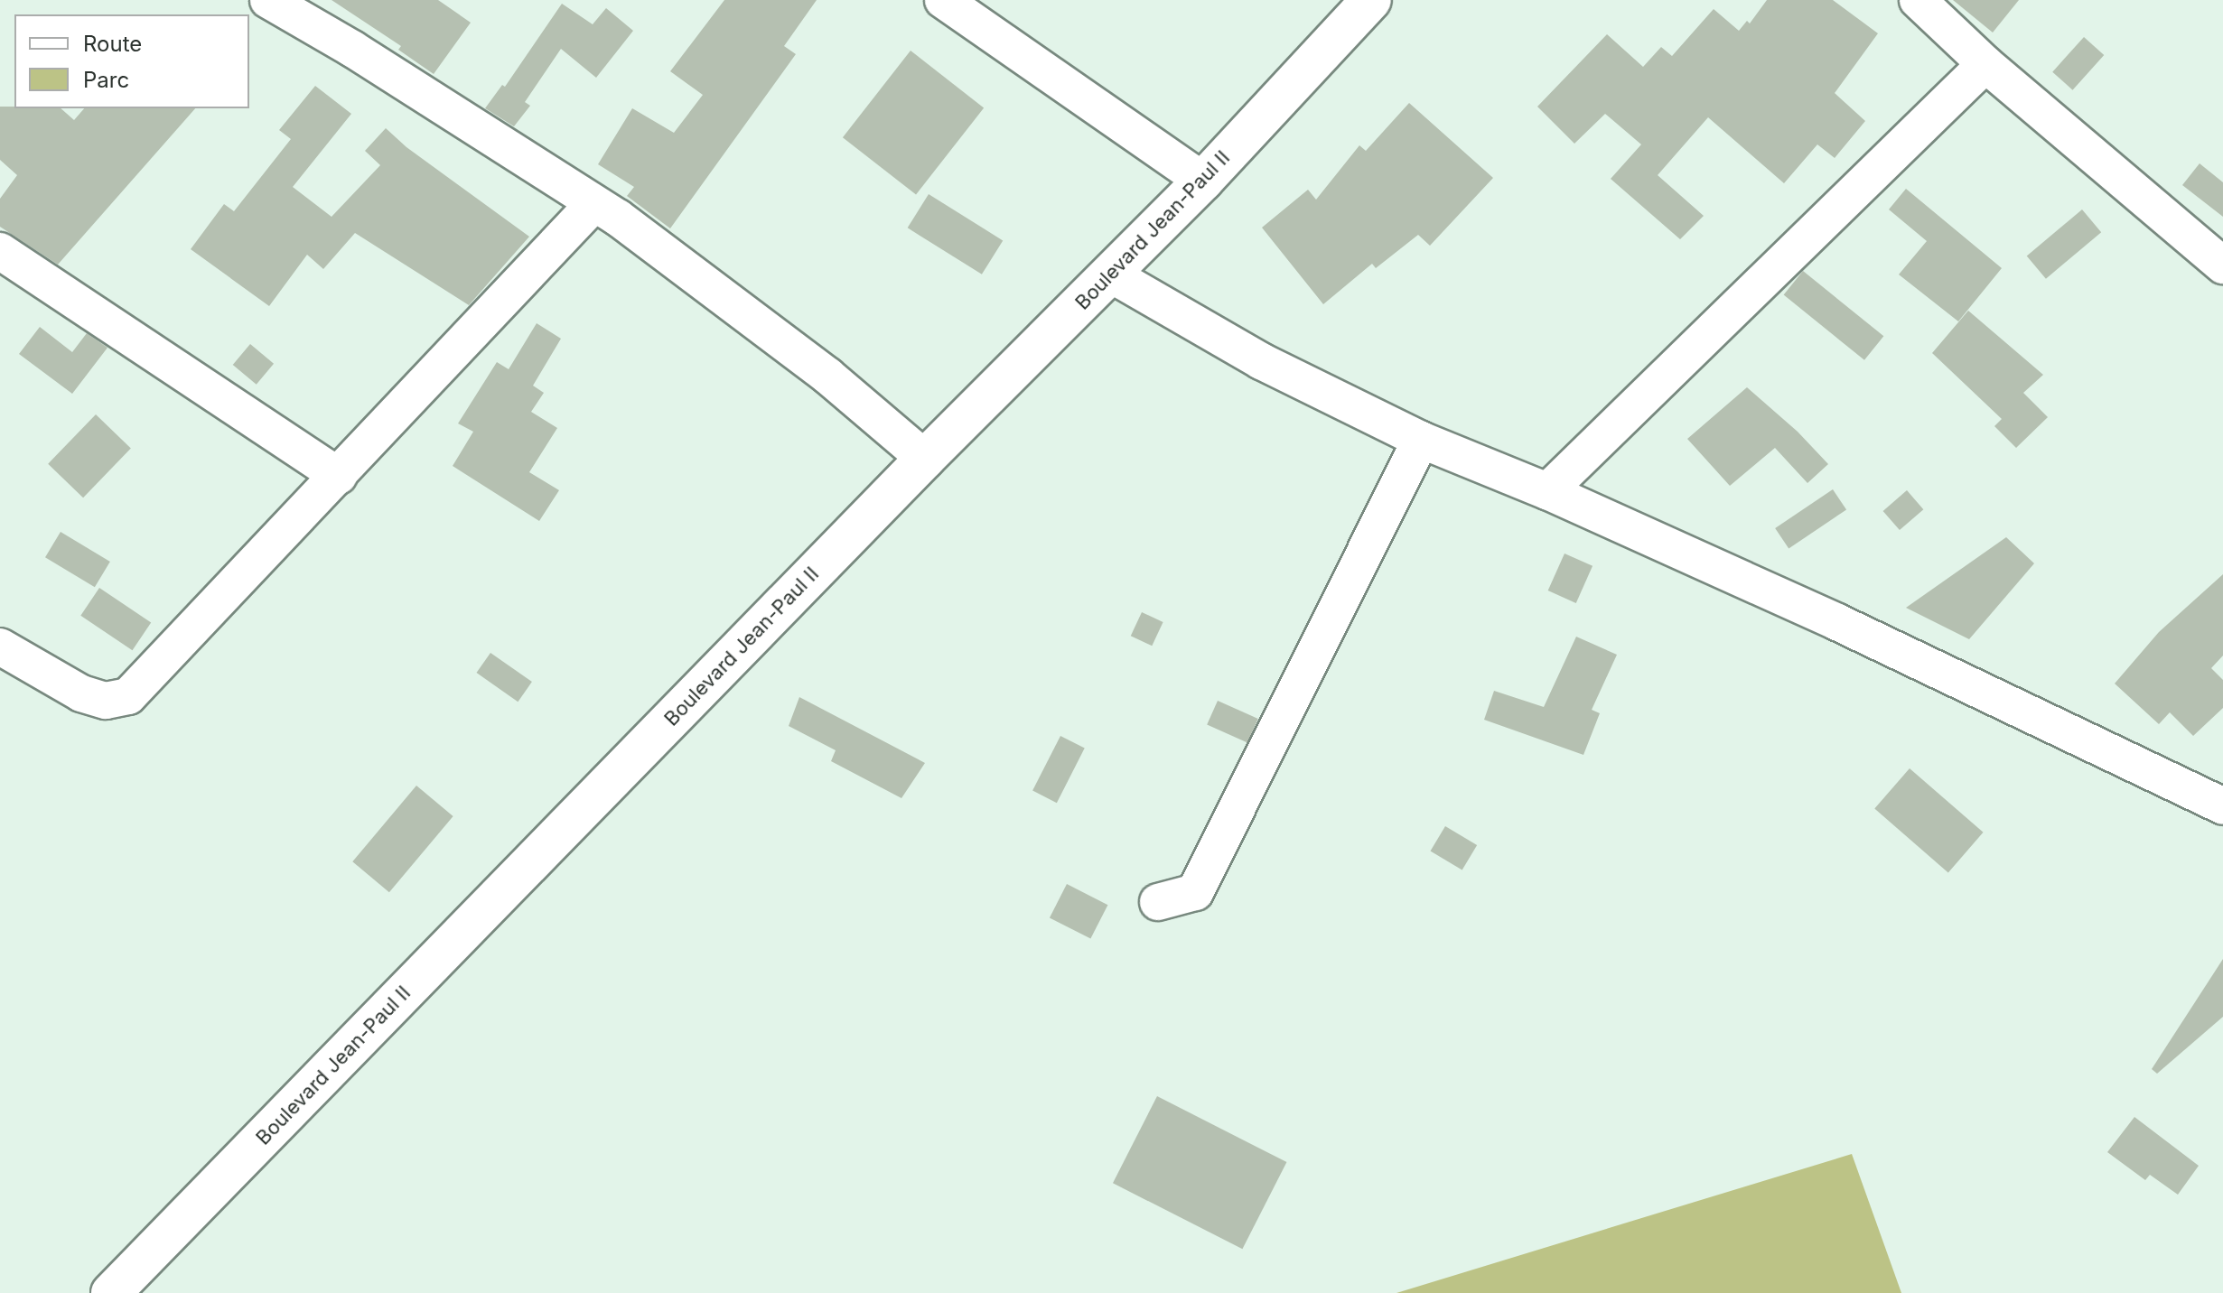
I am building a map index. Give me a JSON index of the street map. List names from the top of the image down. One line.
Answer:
{"streets":{"main road":["Boulevard Jean-Paul II"]},"legend":["Route","Parc"]}
